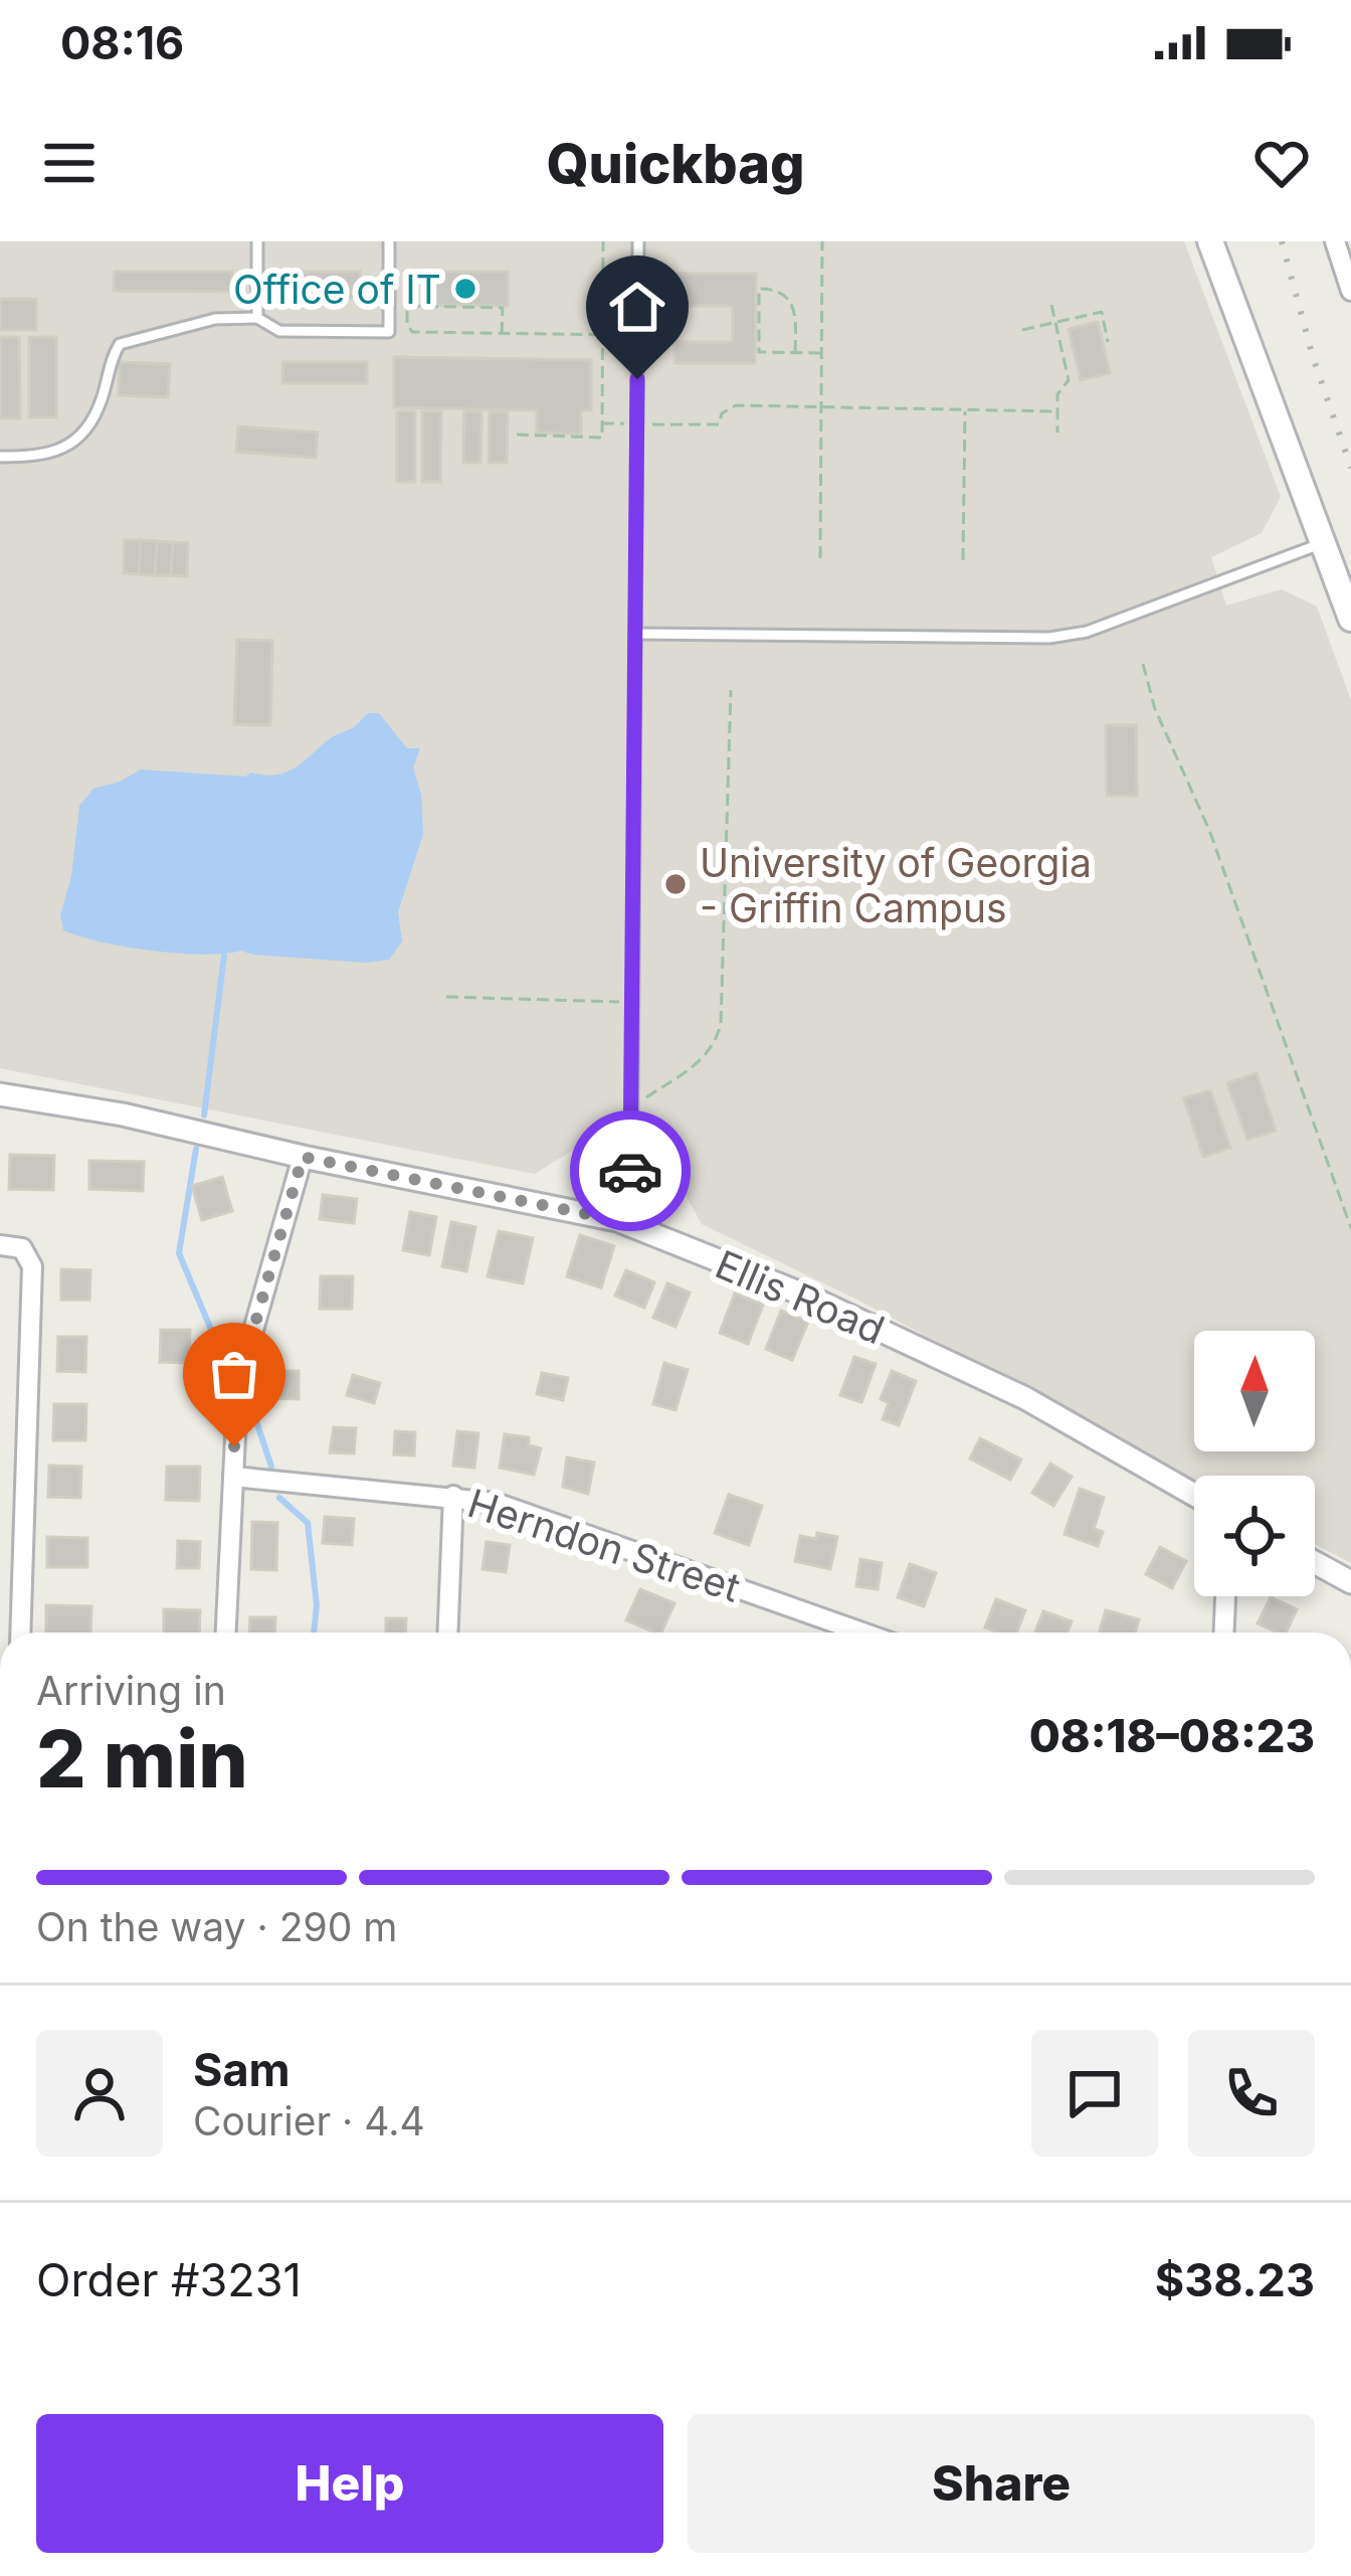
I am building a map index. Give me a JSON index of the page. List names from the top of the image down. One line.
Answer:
{"streets":{"street":["Ellis Road","Herndon Street"]},"places":["Office of IT","University of Georgia - Griffin Campus"],"north":"top","page":{"status":"08:16","header":"Quickbag","heading":["2 min","Arriving in","08:18–08:23"],"panel":["Sam","Courier · 4.4","Order #3231","$38.23"],"bar":"On the way · 290 m","buttons":["Help","Share"]}}
